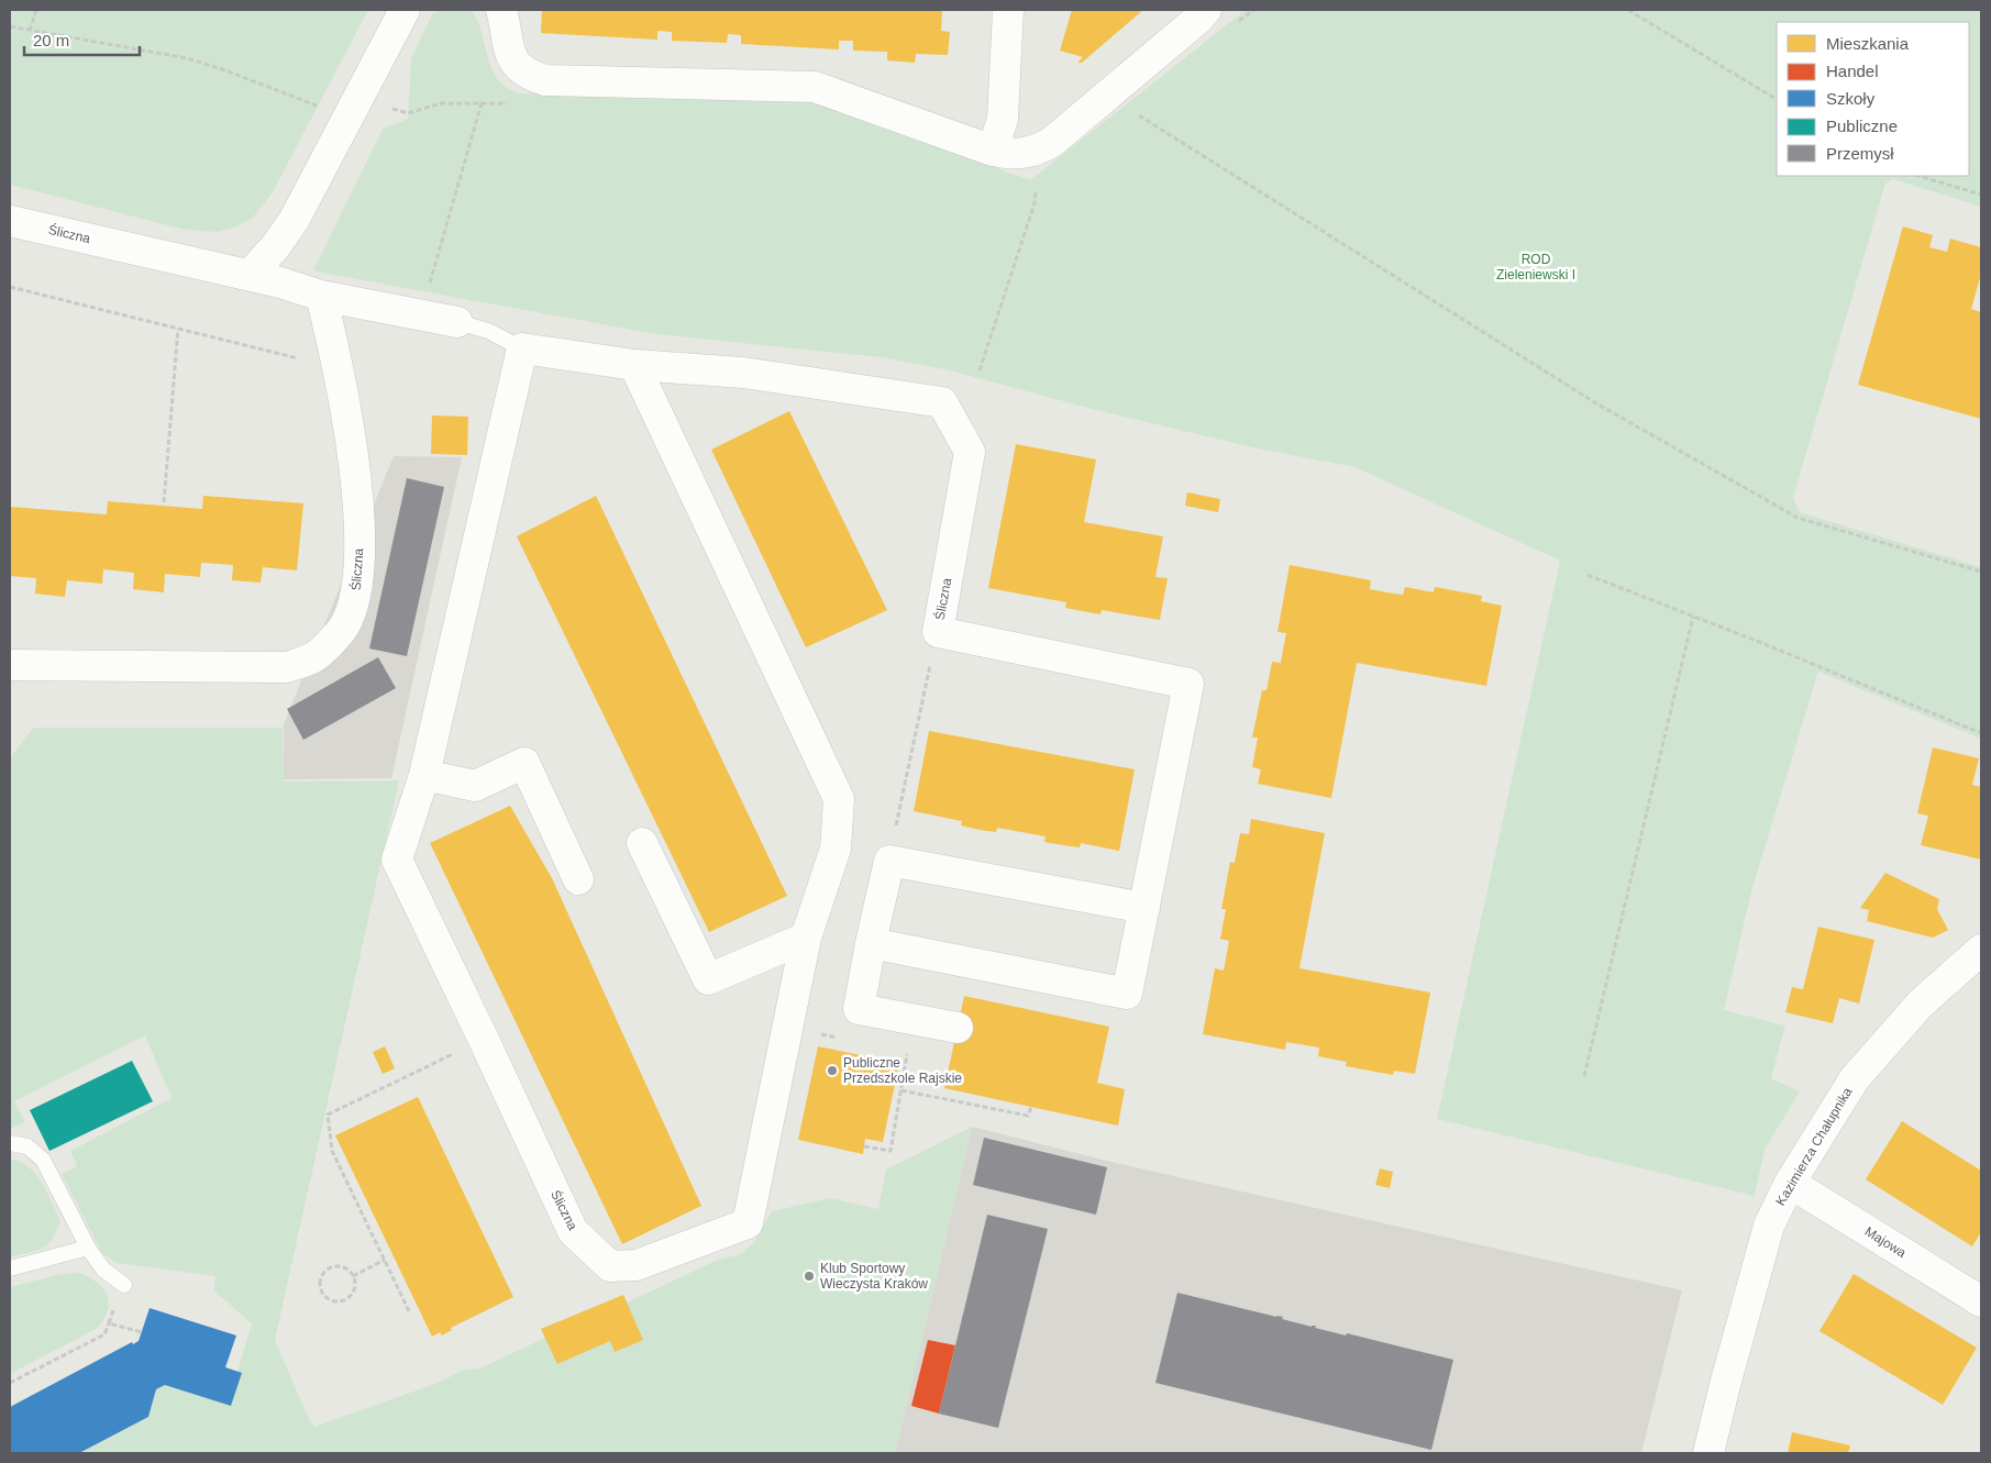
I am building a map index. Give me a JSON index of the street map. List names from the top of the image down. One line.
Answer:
{"streets":{"street":["Śliczna","Kazimierza Chałupnika","Majowa"]},"crossings":[["Kazimierza Chałupnika","Majowa"]],"parks":["ROD Zieleniewski I"],"places":["Publiczne Przedszkole Rajskie","Klub Sportowy Wieczysta Kraków"],"legend":["Mieszkania","Handel","Szkoły","Publiczne","Przemysł"],"scale_bar":"20 m"}
